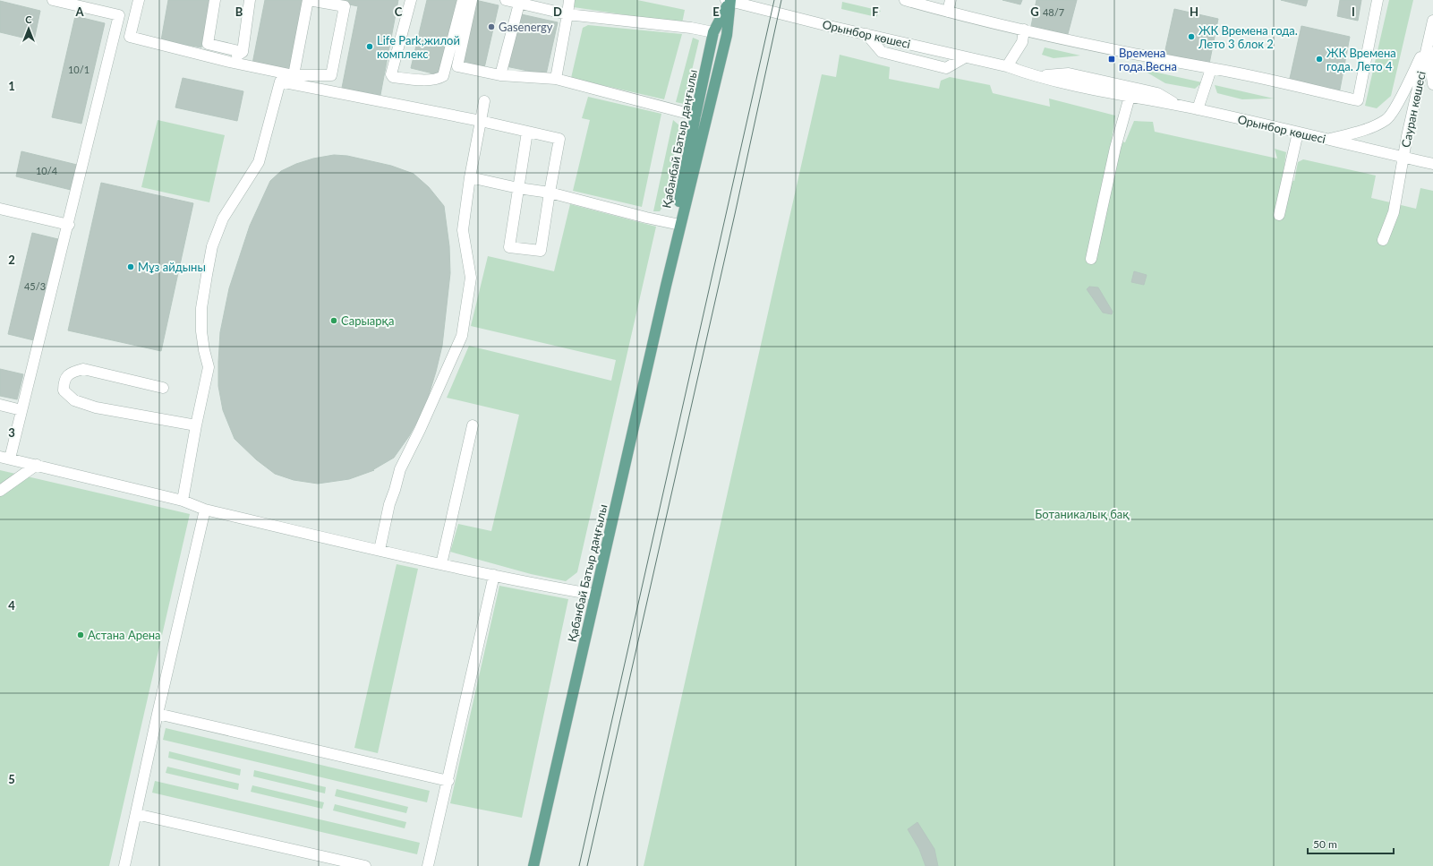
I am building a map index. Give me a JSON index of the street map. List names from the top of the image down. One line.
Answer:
{"streets":{"main road":["Қабанбай Батыр даңғылы"],"street":["Орынбор көшесі","Сауран көшесі"]},"crossings":[["Орынбор көшесі","Сауран көшесі"],["Орынбор көшесі","Қабанбай Батыр даңғылы"]],"parks":["Ботаникалық бақ"],"places":{"other":["Gasenergy","ЖК Времена года. Лето 3 блок 2","Life Park,жилой комплекс","ЖК Времена года. Лето 4","Мұз айдыны","Сарыарқа","Астана Арена"],"transit":["Времена года.Весна"]},"house_numbers":["48/7","10/1","10/4","45/3"],"scale_bar":"50 m","north":"top","grid":{"columns":["A","B","C","D","E","F","G","H","I"],"rows":["1","2","3","4","5"]}}
